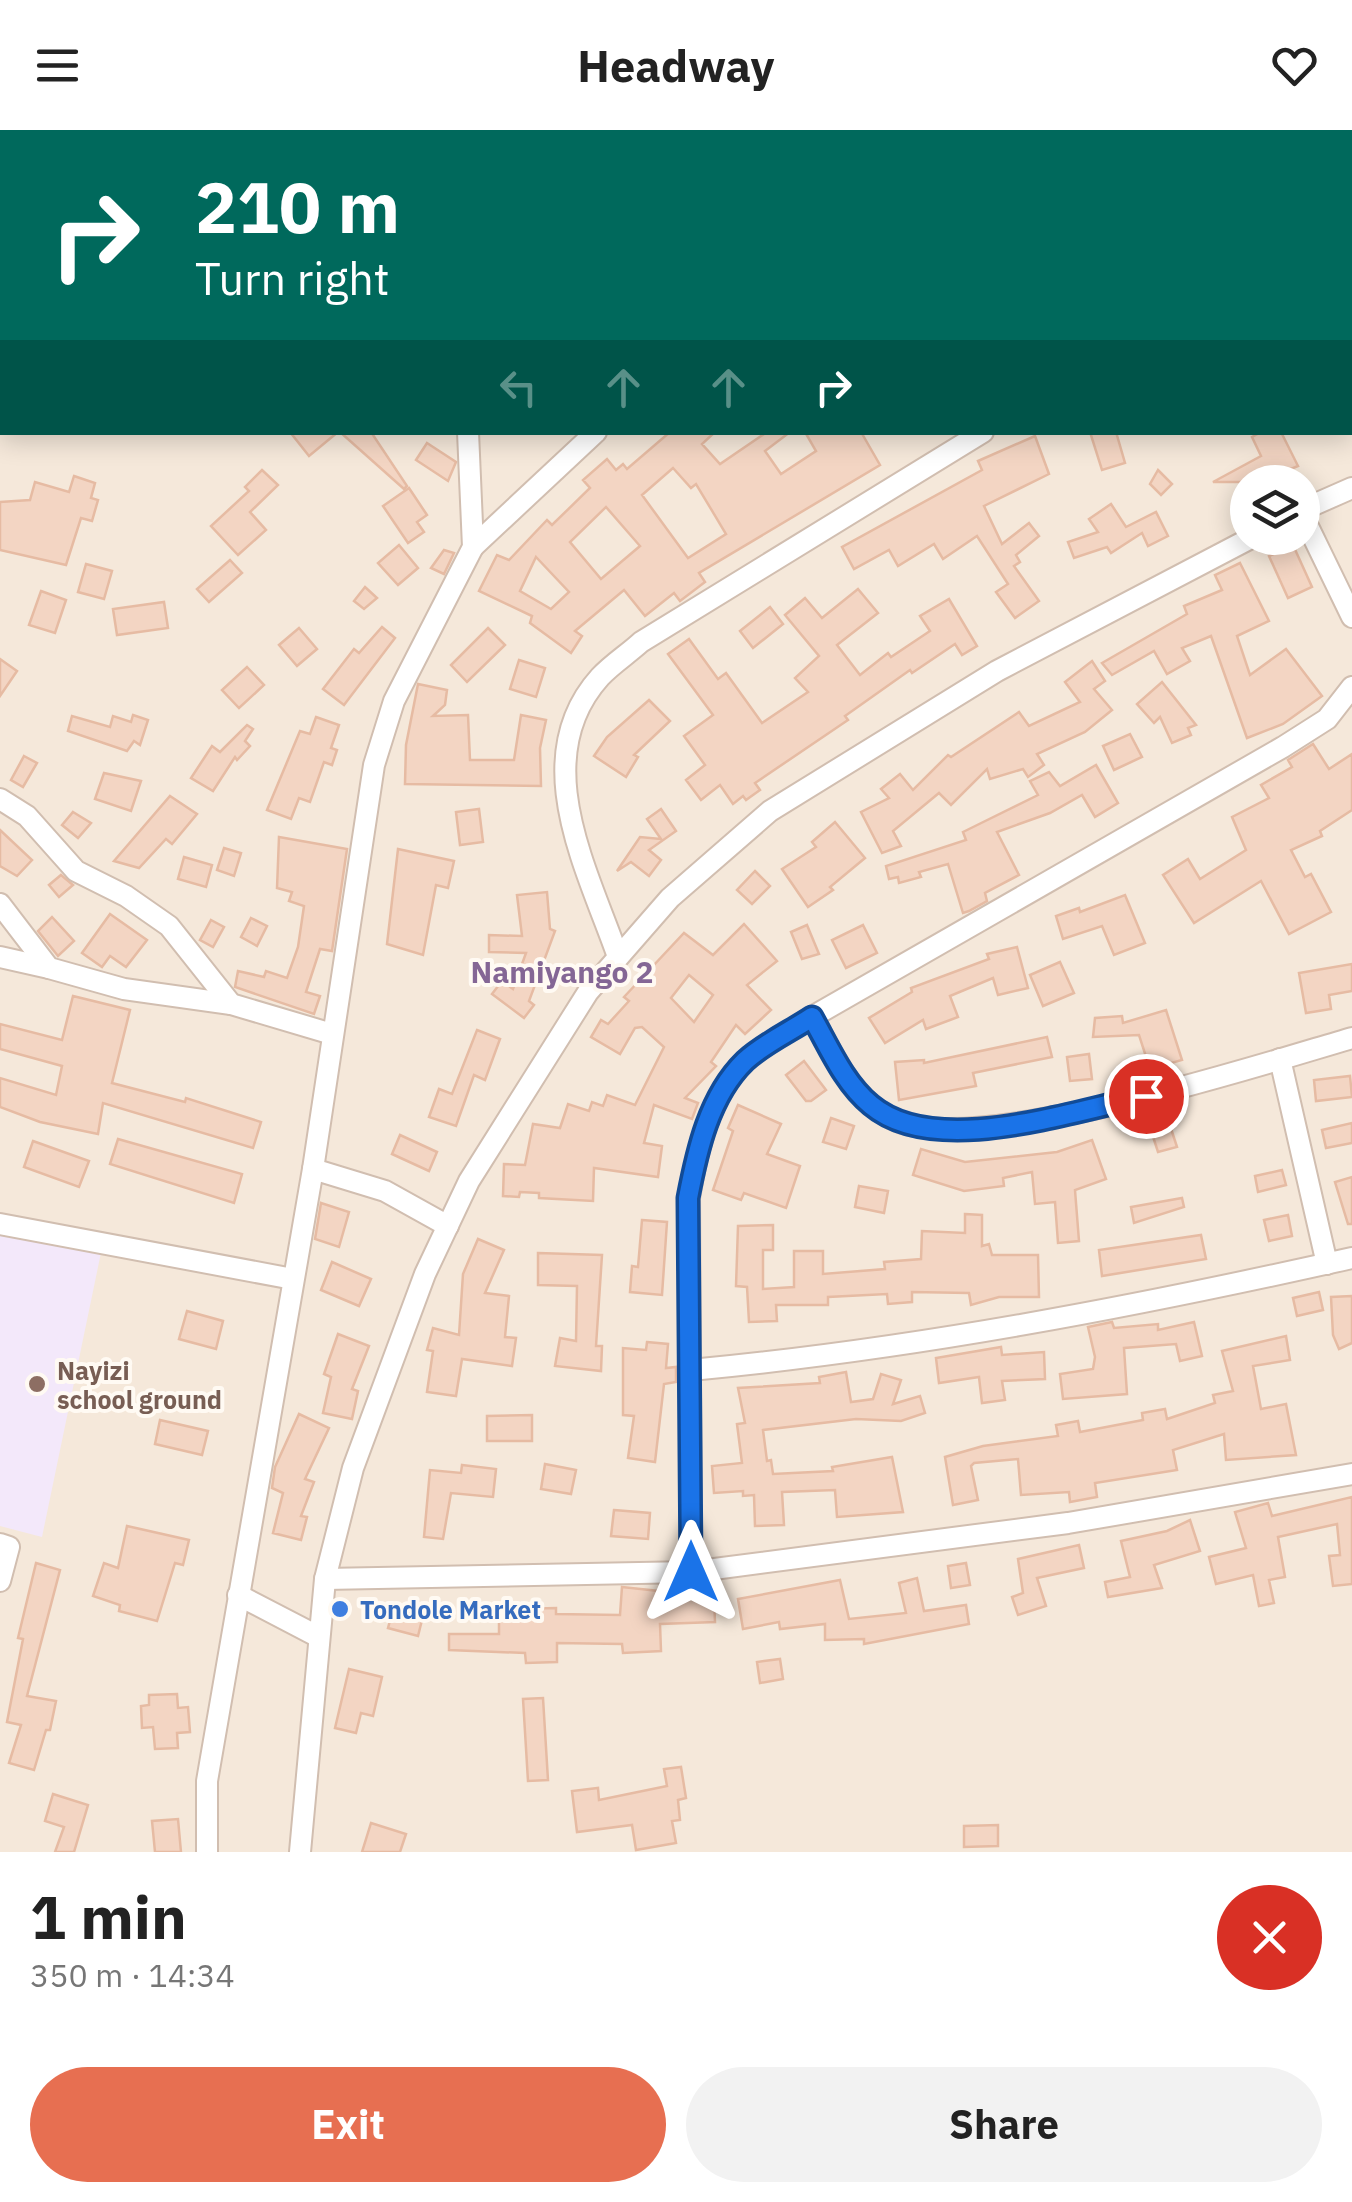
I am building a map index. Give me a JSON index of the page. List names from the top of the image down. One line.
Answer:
{"districts":["Namiyango 2"],"places":["Nayizi school ground","Tondole Market"],"page":{"header":"Headway","turn":["210 m","Turn right"],"heading":["1 min","350 m · 14:34"],"buttons":["Exit","Share"]}}
